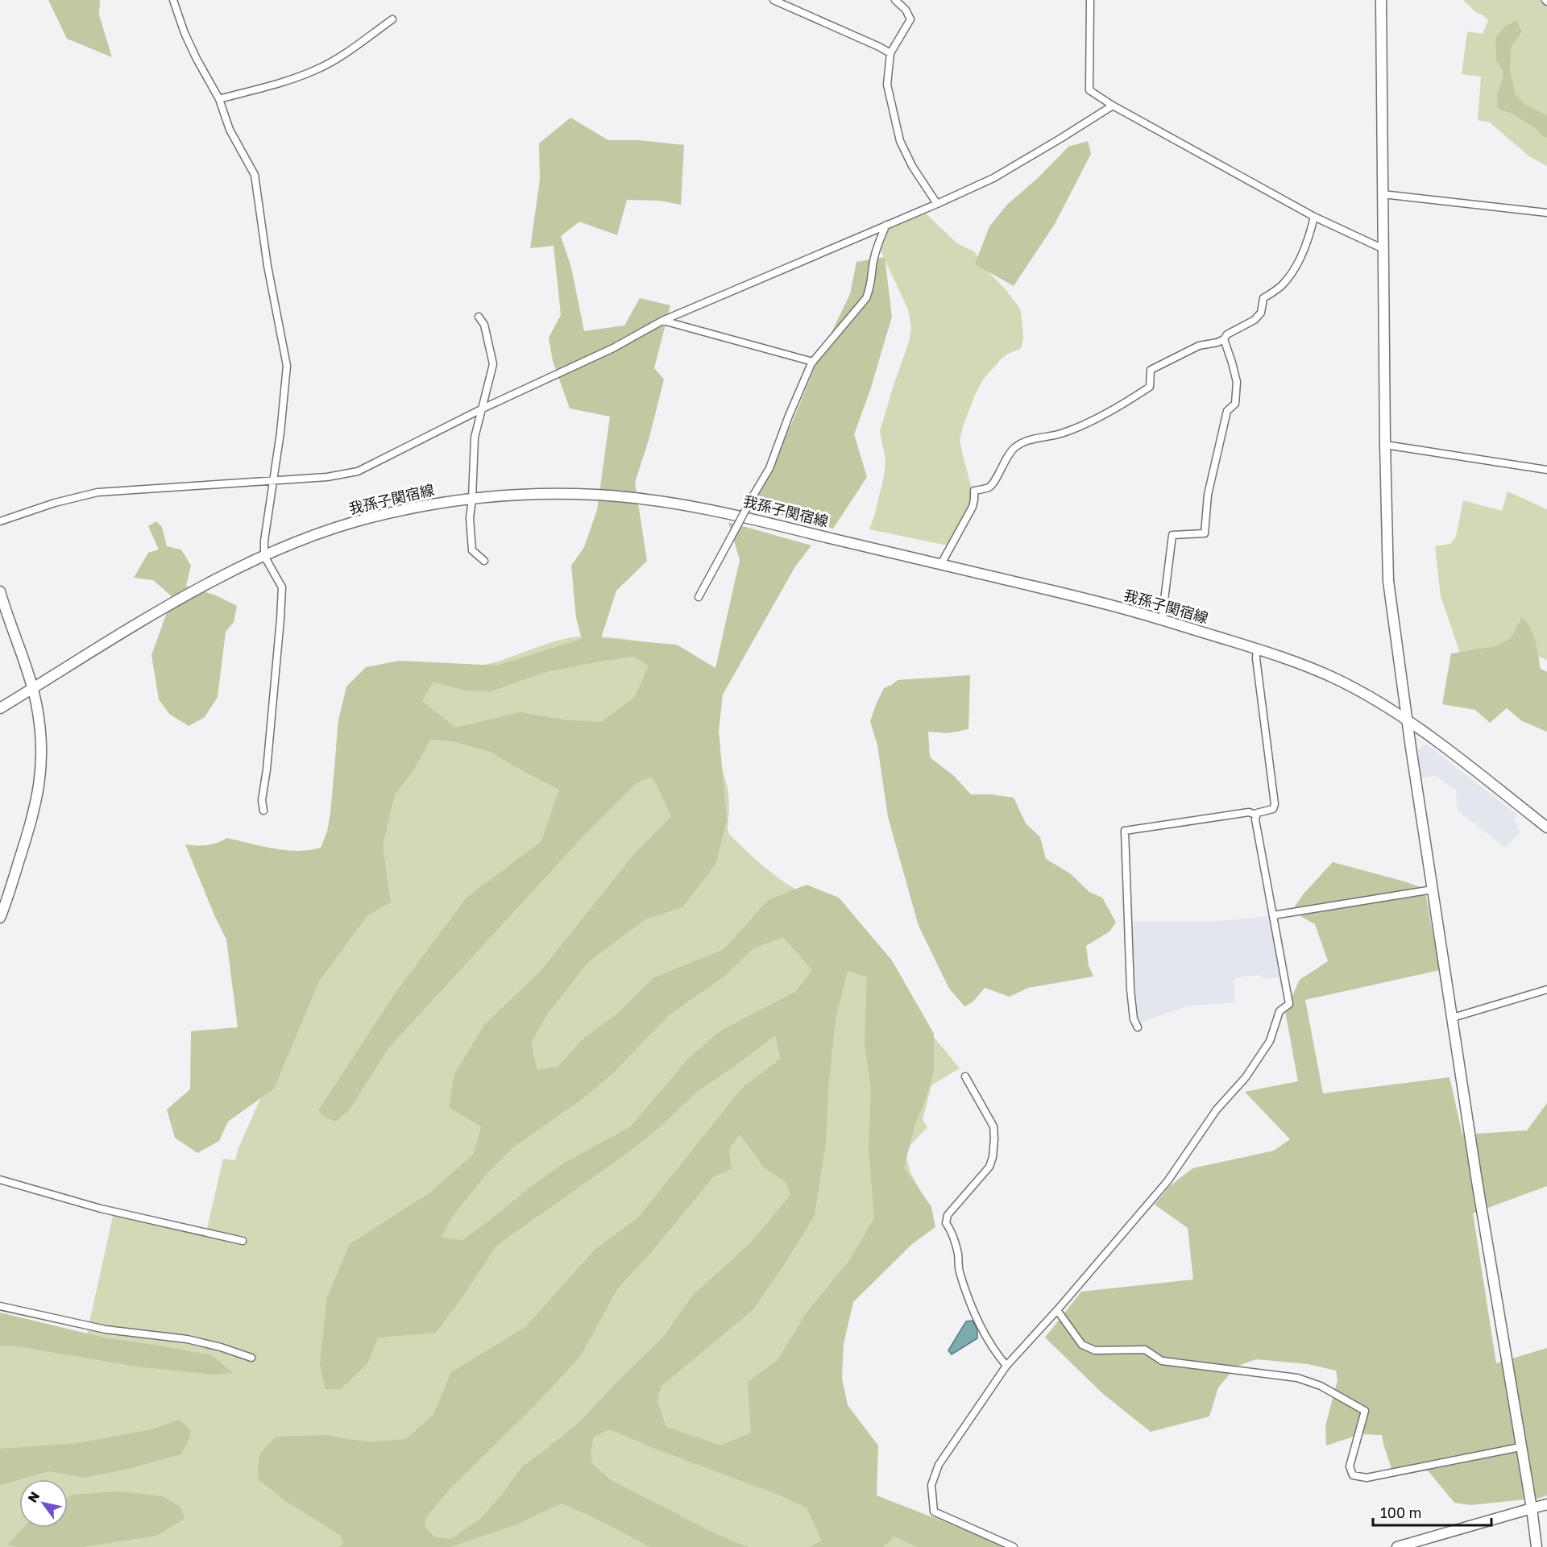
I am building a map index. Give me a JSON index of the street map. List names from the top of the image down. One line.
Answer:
{"streets":{"street":["我孫子関宿線"]},"scale_bar":"100 m","north":"top left"}
